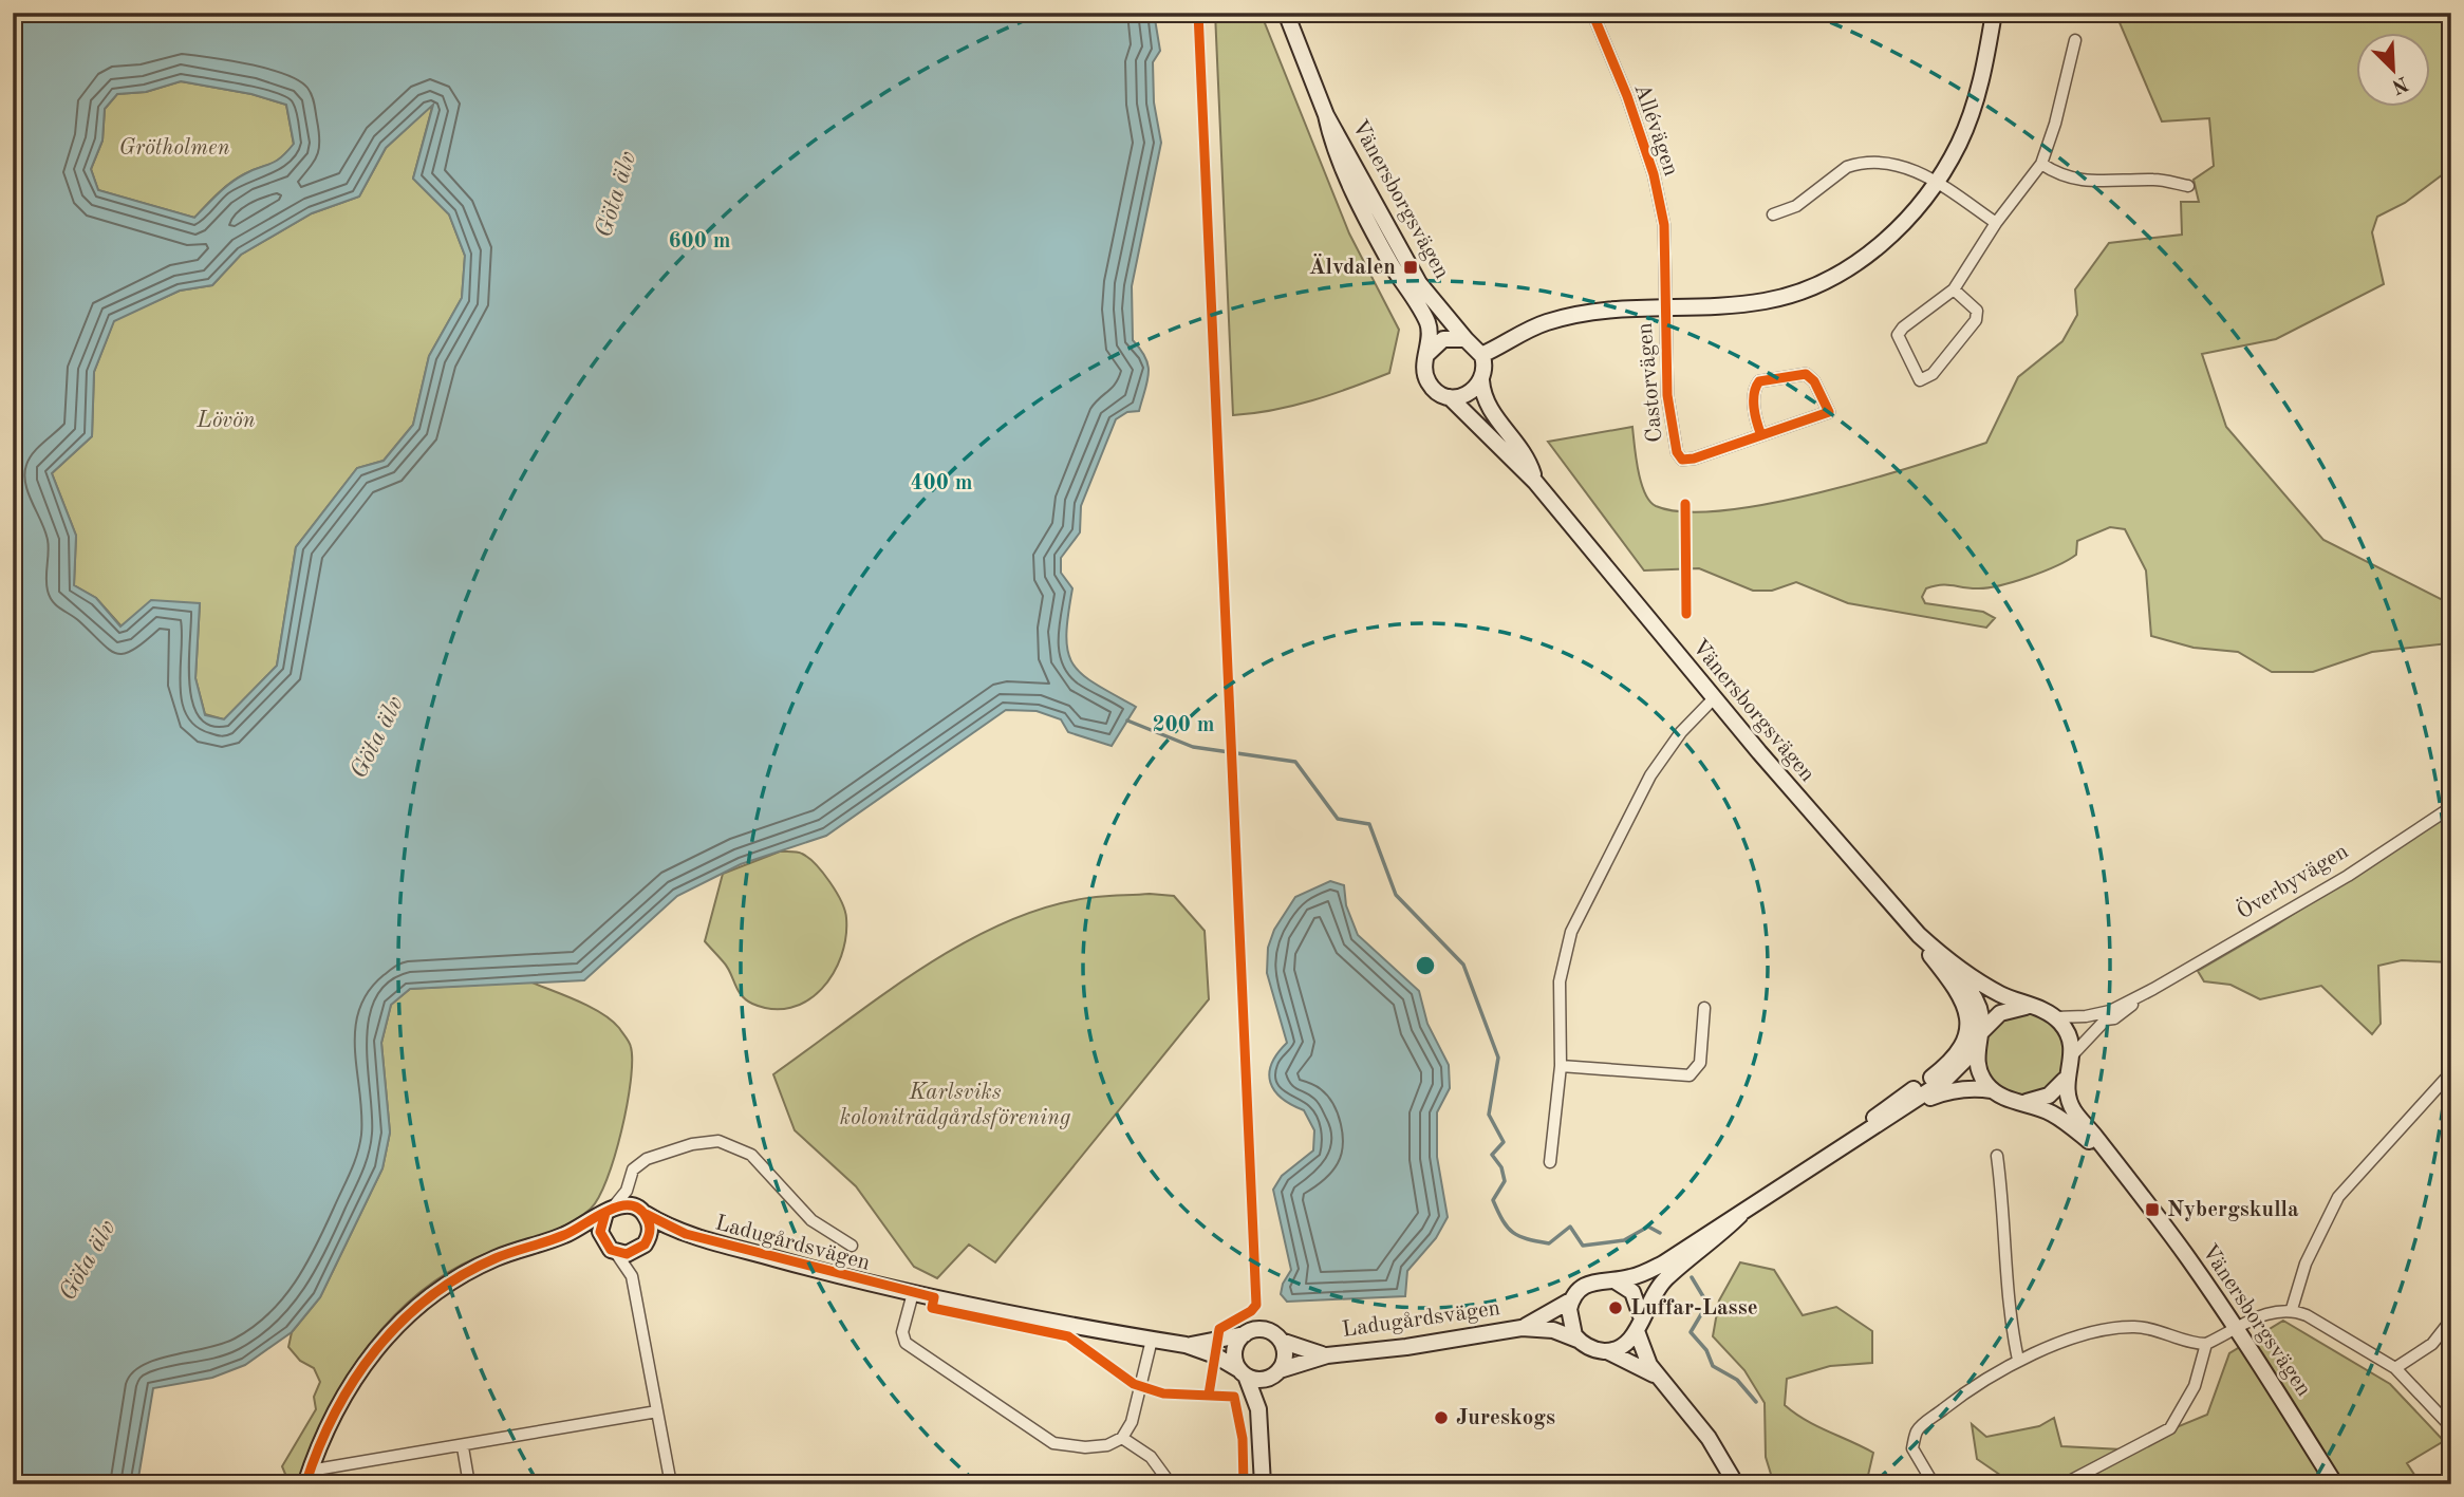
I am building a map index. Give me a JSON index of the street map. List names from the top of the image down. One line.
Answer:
{"streets":{"main road":["Vänersborgsvägen","Ladugårdsvägen"],"street":["Allévägen","Castorvägen","Överbyvägen"]},"crossings":[["Allévägen","Castorvägen"],["Vänersborgsvägen","Överbyvägen"]],"water":["Göta älv"],"parks":["Grötholmen","Lövön","Karlsviks koloniträdgårdsförening"],"places":{"transit":["Älvdalen","Nybergskulla"],"other":["Luffar-Lasse","Jureskogs"]},"north":"bottom right","rings":["600 m","400 m","200 m"]}
